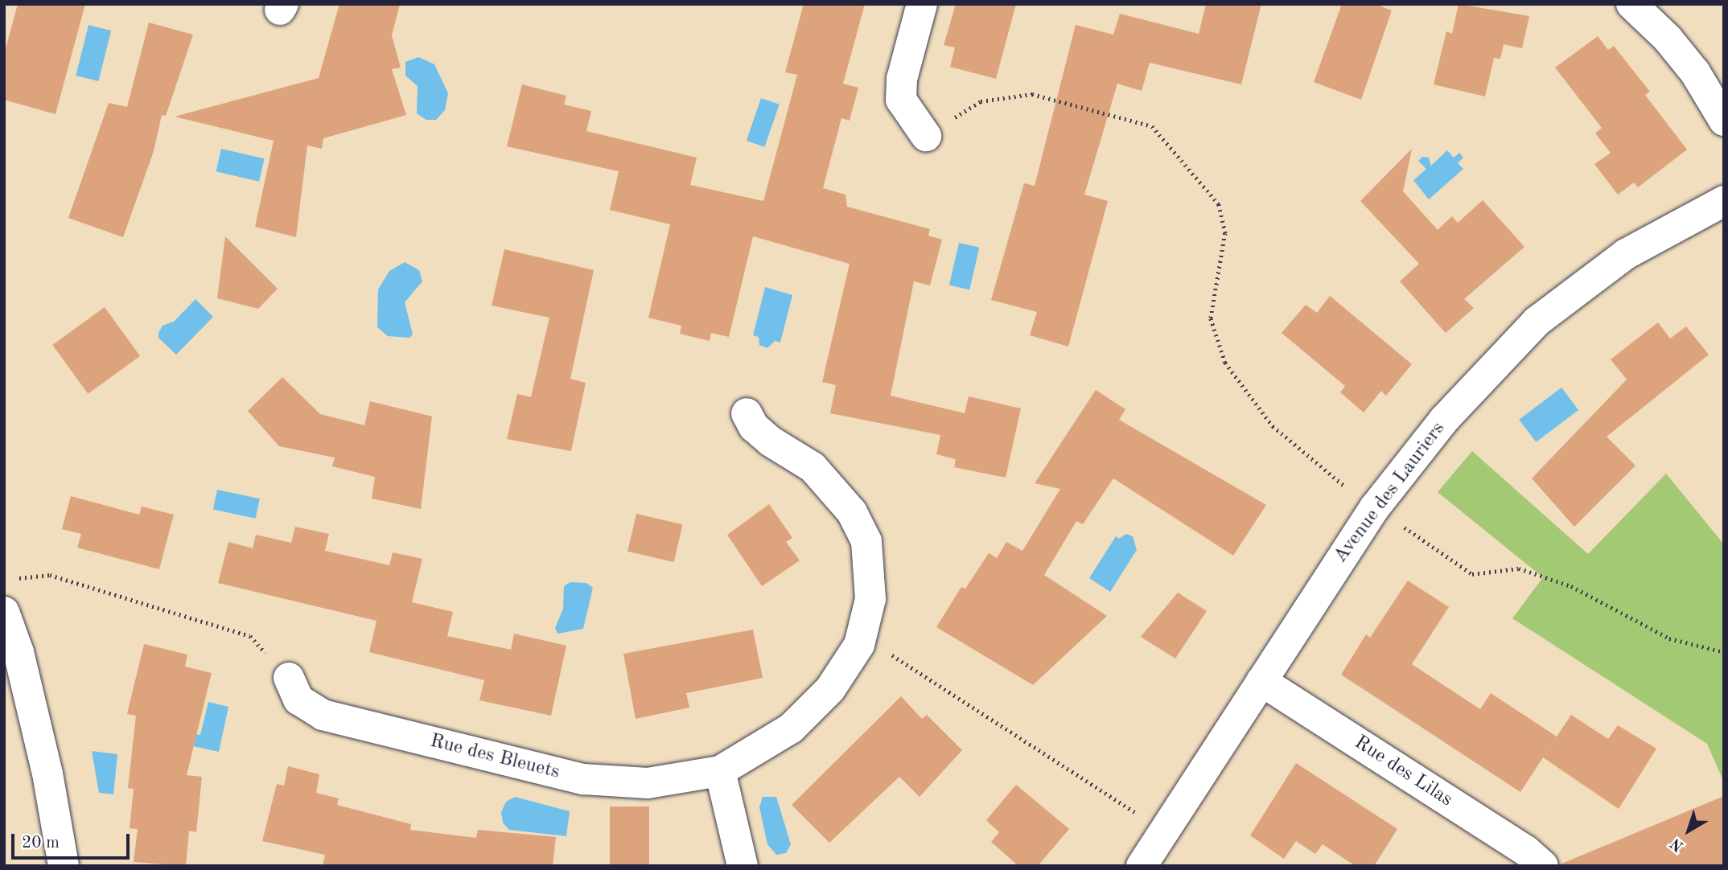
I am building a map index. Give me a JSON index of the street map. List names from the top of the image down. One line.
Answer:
{"streets":{"street":["Avenue des Lauriers","Rue des Bleuets","Rue des Lilas"]},"crossings":[["Avenue des Lauriers","Rue des Lilas"]],"scale_bar":"20 m","north":"bottom left"}
